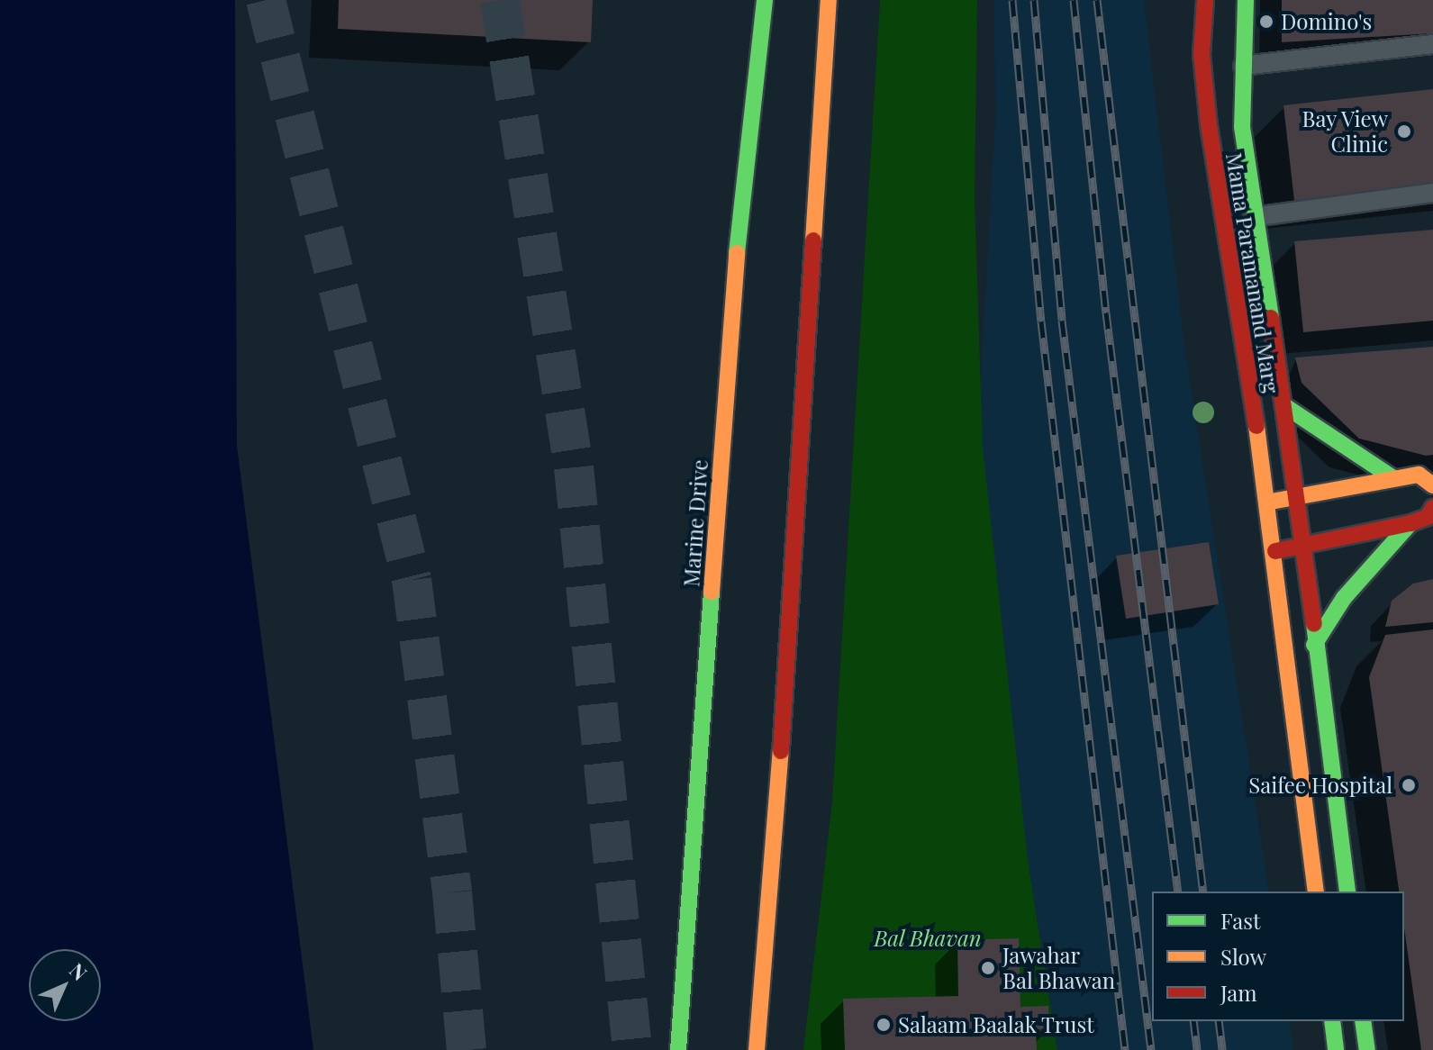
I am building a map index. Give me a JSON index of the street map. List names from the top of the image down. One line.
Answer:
{"streets":{"main road":["Mama Paramanand Marg","Marine Drive"]},"parks":["Bal Bhavan"],"places":["Domino's","Bay View Clinic","Saifee Hospital","Jawahar Bal Bhawan","Salaam Baalak Trust"],"legend":["Fast","Slow","Jam"],"north":"top right"}
